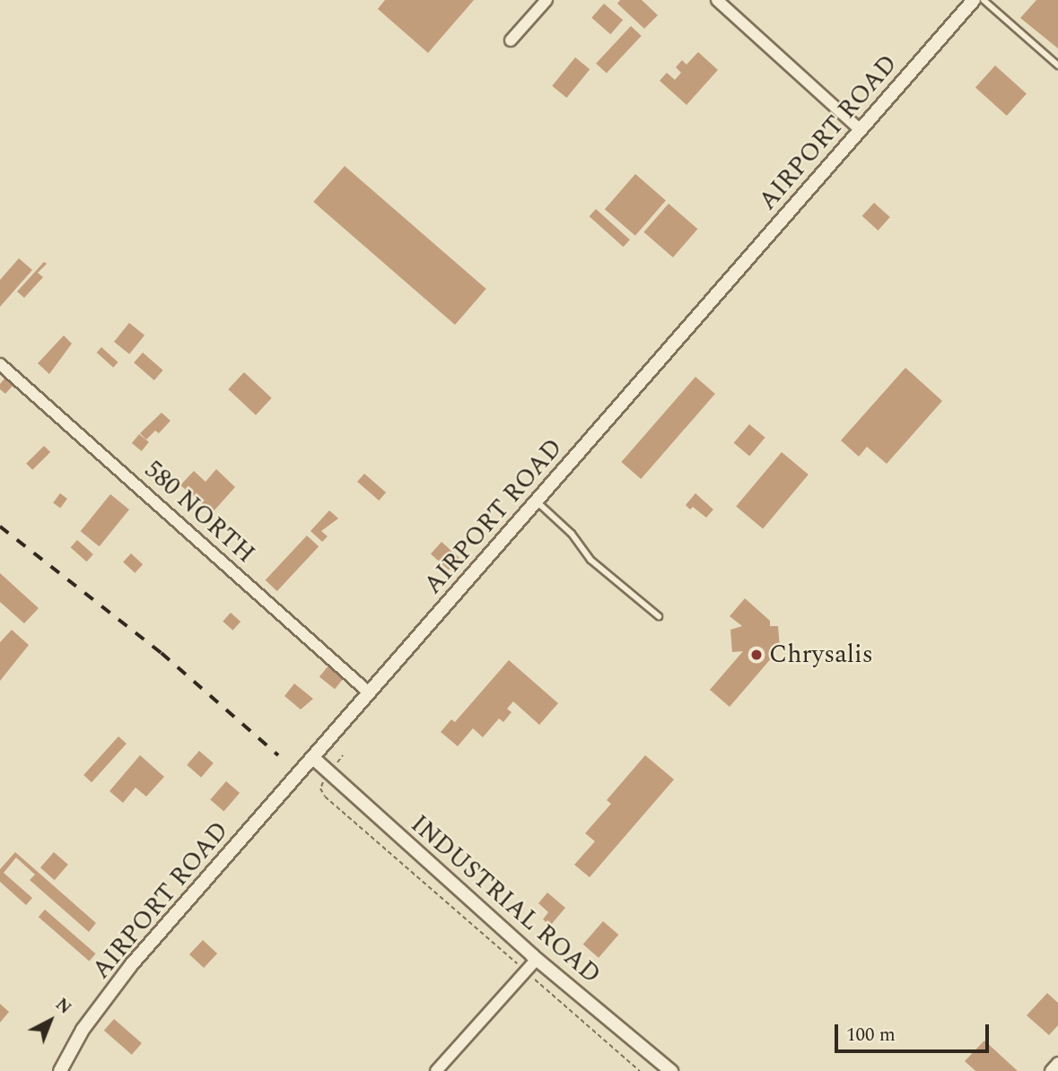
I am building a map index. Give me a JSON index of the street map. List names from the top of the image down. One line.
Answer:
{"streets":{"street":["AIRPORT ROAD","580 NORTH","INDUSTRIAL ROAD"]},"crossings":[["AIRPORT ROAD","580 NORTH"],["AIRPORT ROAD","INDUSTRIAL ROAD"]],"places":["Chrysalis"],"scale_bar":"100 m","north":"top right"}
